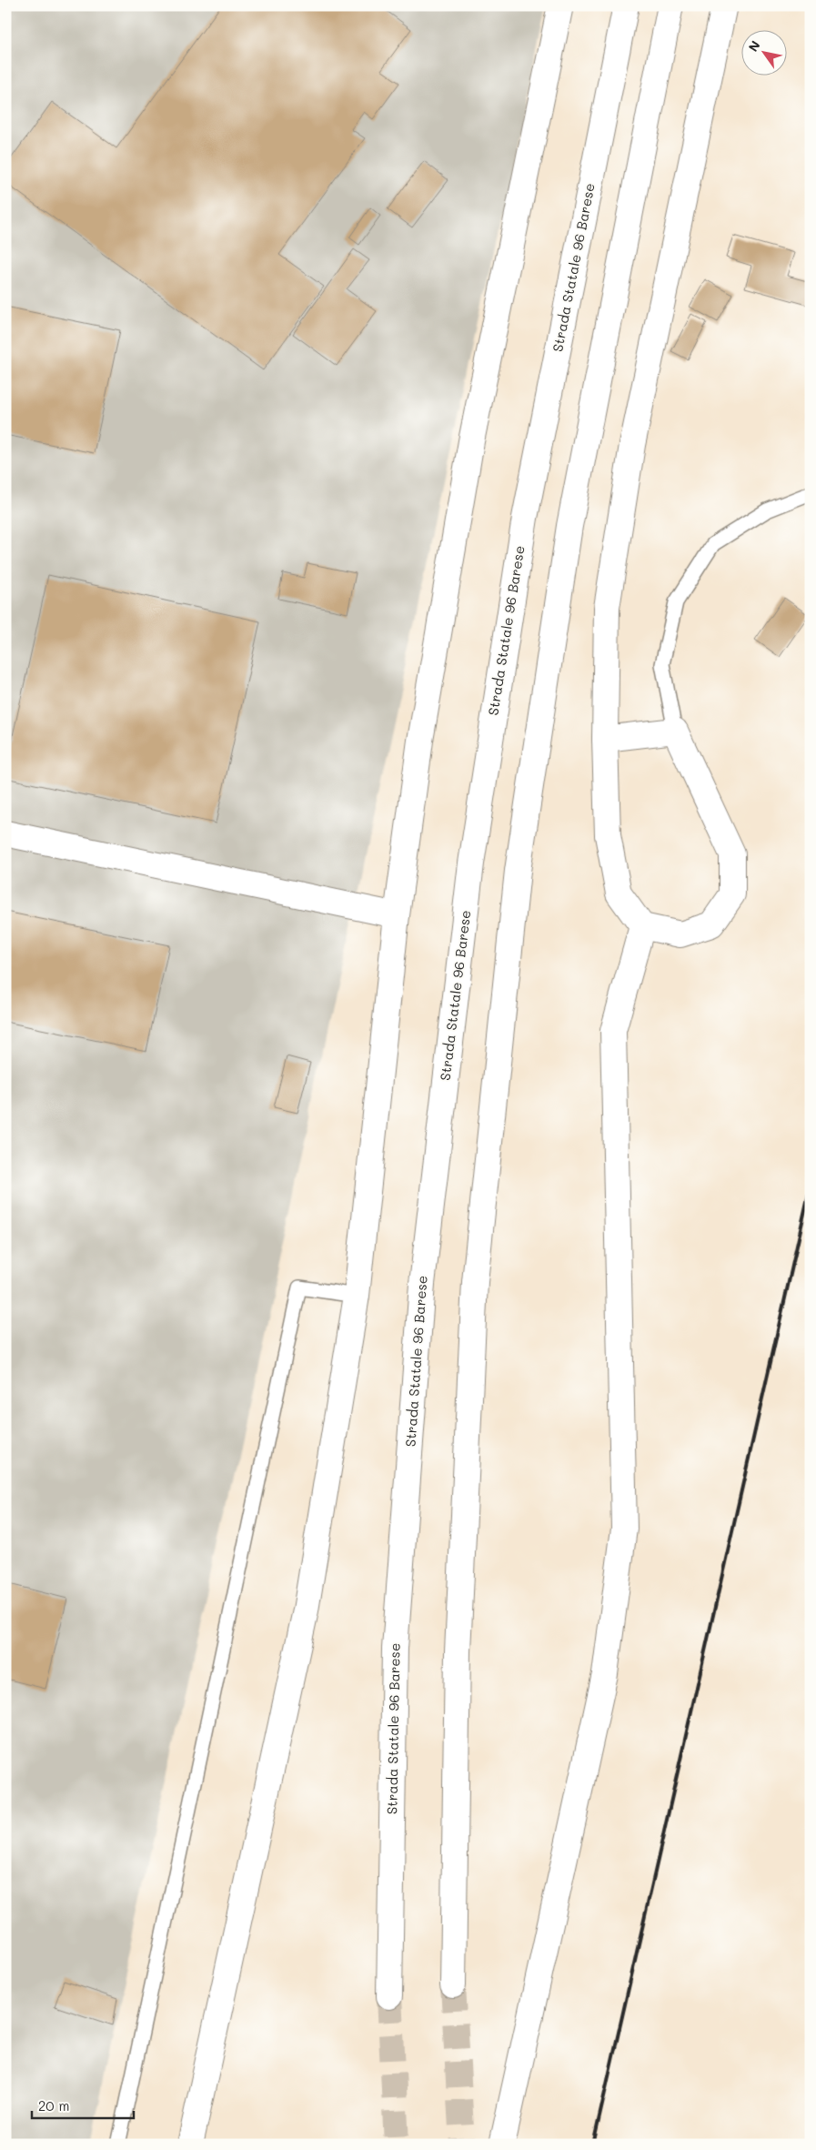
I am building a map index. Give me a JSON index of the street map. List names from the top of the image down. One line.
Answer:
{"streets":{"main road":["Strada Statale 96 Barese"]},"scale_bar":"20 m","north":"top left"}
